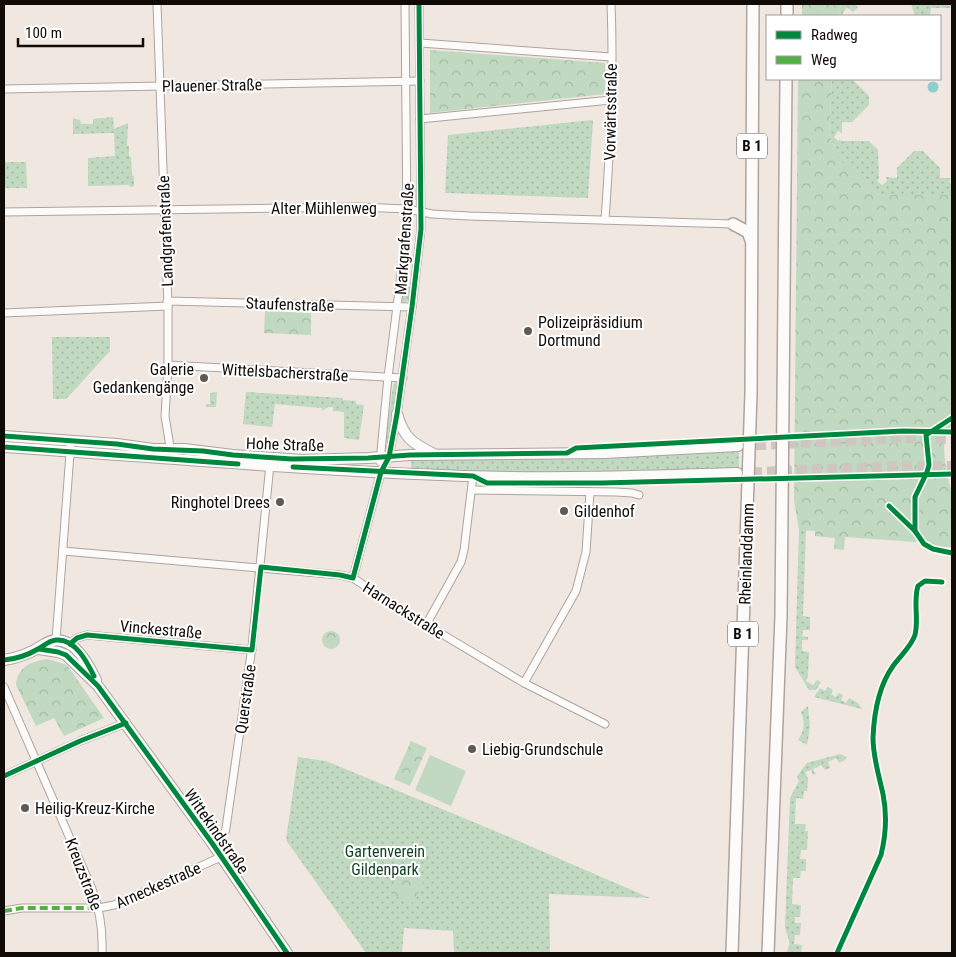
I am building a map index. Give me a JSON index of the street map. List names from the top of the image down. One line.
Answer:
{"streets":{"main road":["B 1","Hohe Straße","Rheinlanddamm","Wittekindstraße"],"street":["Plauener Straße","Vorwärtsstraße","Alter Mühlenweg","Landgrafenstraße","Markgrafenstraße","Staufenstraße","Wittelsbacherstraße","Harnackstraße","Vinckestraße","Querstraße","Kreuzstraße","Arneckestraße"]},"crossings":[["Plauener Straße","Landgrafenstraße"],["Plauener Straße","Markgrafenstraße"],["Vorwärtsstraße","Alter Mühlenweg"],["Alter Mühlenweg","Landgrafenstraße"],["Alter Mühlenweg","Markgrafenstraße"],["Landgrafenstraße","Staufenstraße"],["Landgrafenstraße","Wittelsbacherstraße"],["Landgrafenstraße","Hohe Straße"],["Markgrafenstraße","Staufenstraße"],["Markgrafenstraße","Wittelsbacherstraße"],["Markgrafenstraße","Hohe Straße"],["Markgrafenstraße","Harnackstraße"],["Hohe Straße","Querstraße"],["Harnackstraße","Querstraße"],["Vinckestraße","Querstraße"],["Querstraße","Wittekindstraße"],["Wittekindstraße","Arneckestraße"],["Kreuzstraße","Arneckestraße"]],"parks":["Gartenverein Gildenpark"],"places":["Polizeipräsidium Dortmund","Galerie Gedankengänge","Ringhotel Drees","Gildenhof","Liebig-Grundschule","Heilig-Kreuz-Kirche"],"legend":["Radweg","Weg"],"scale_bar":"100 m"}
